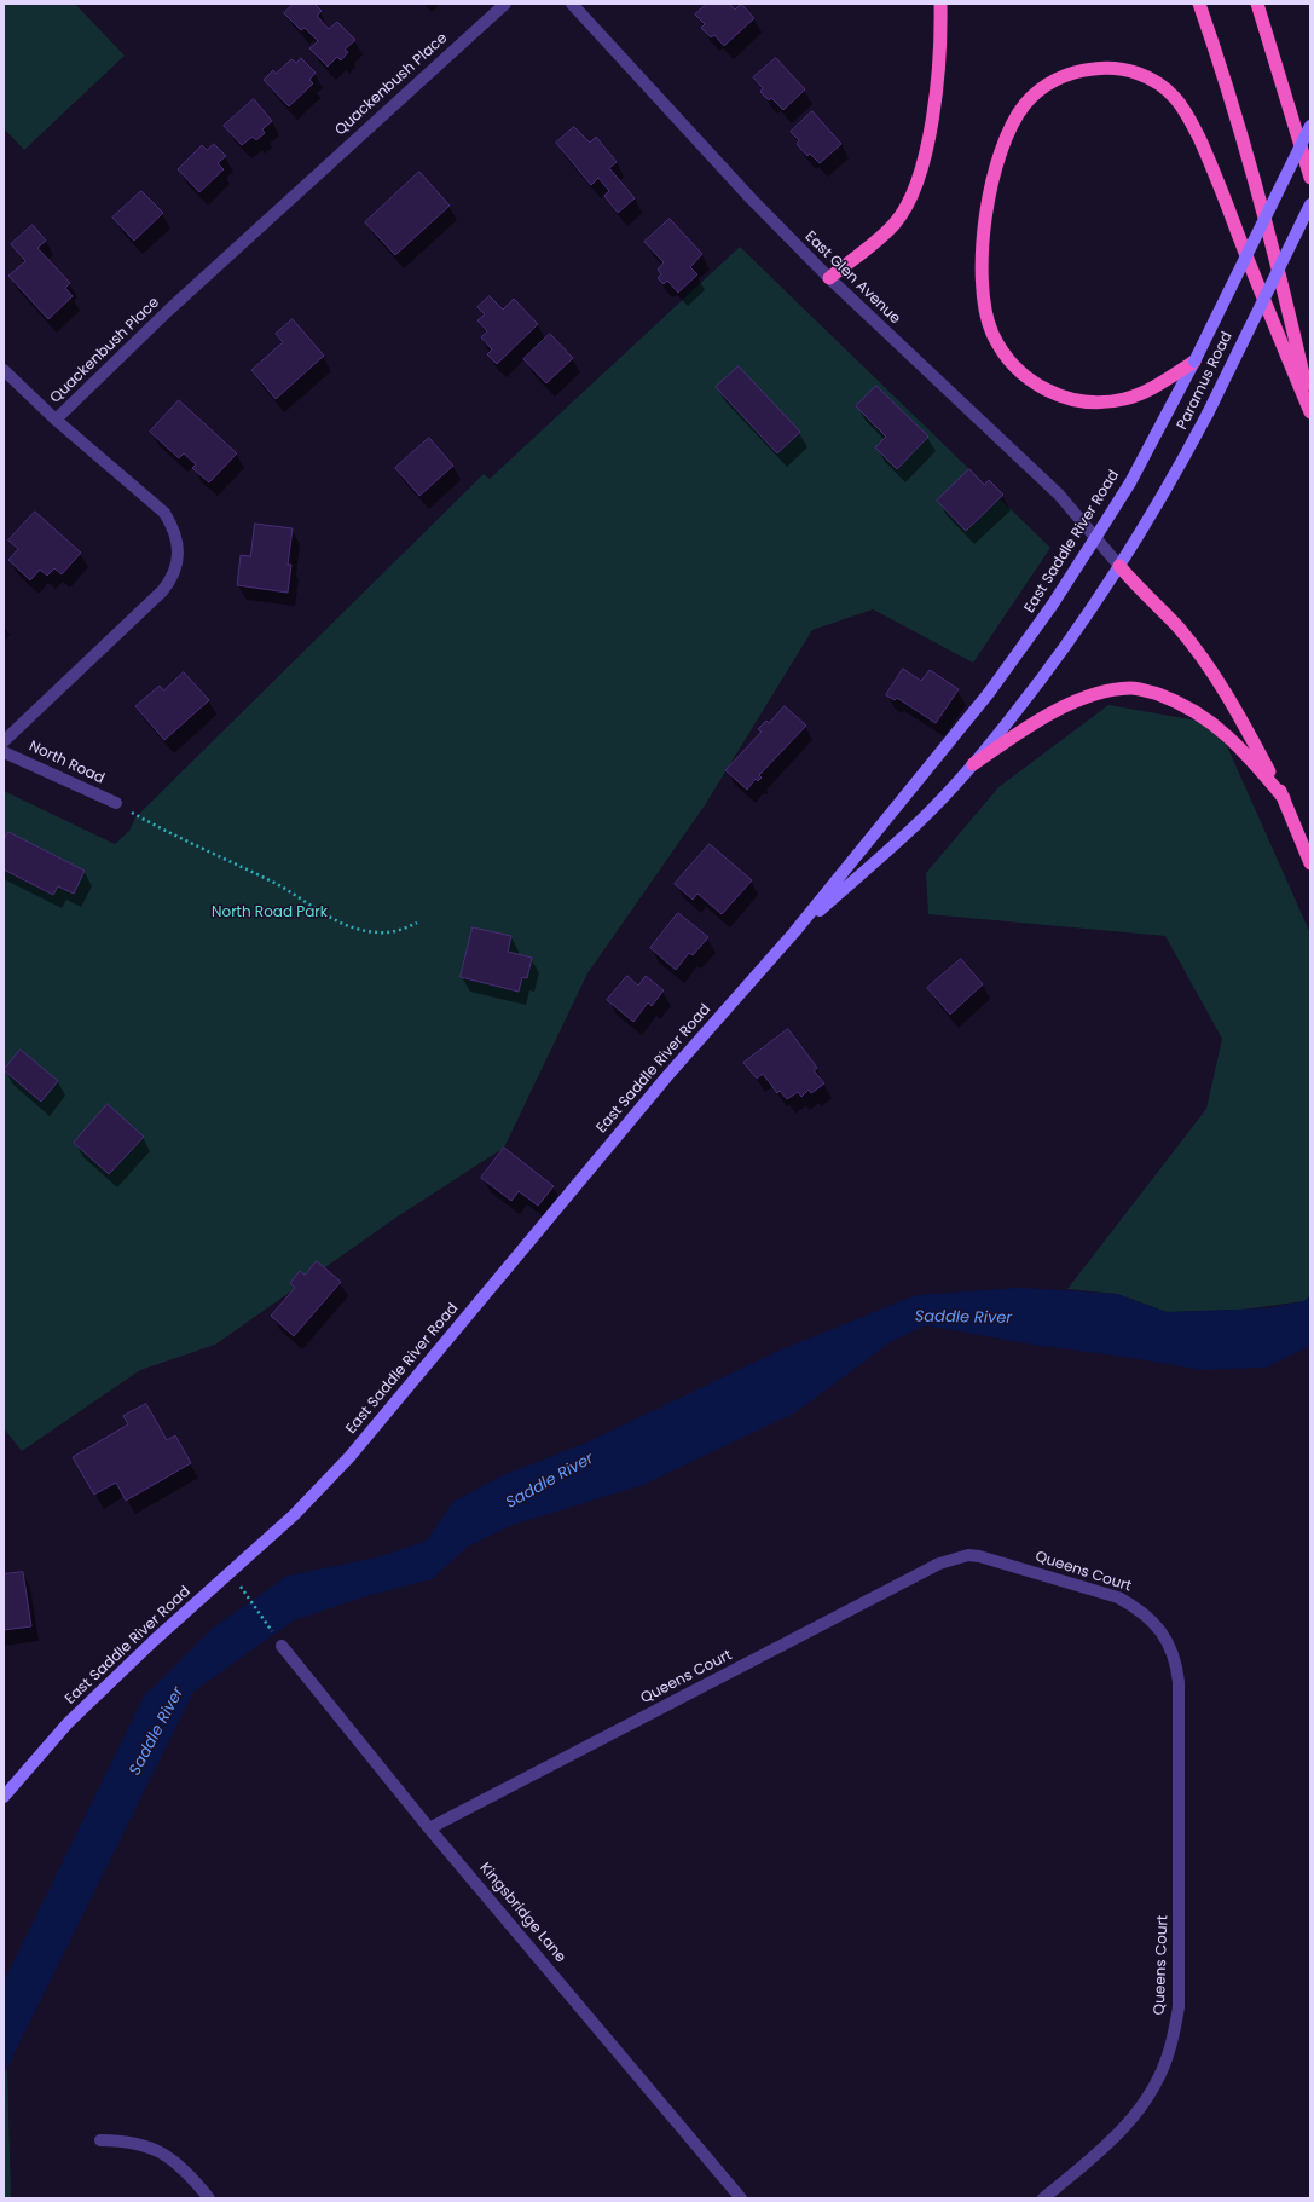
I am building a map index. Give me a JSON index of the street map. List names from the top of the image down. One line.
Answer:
{"streets":{"main road":["Paramus Road","East Saddle River Road"],"street":["Quackenbush Place","East Glen Avenue","North Road","Queens Court","Kingsbridge Lane"]},"crossings":[["East Glen Avenue","Paramus Road"],["East Glen Avenue","East Saddle River Road"],["Paramus Road","East Saddle River Road"],["Queens Court","Kingsbridge Lane"]],"water":["Saddle River"],"parks":["North Road Park"]}
